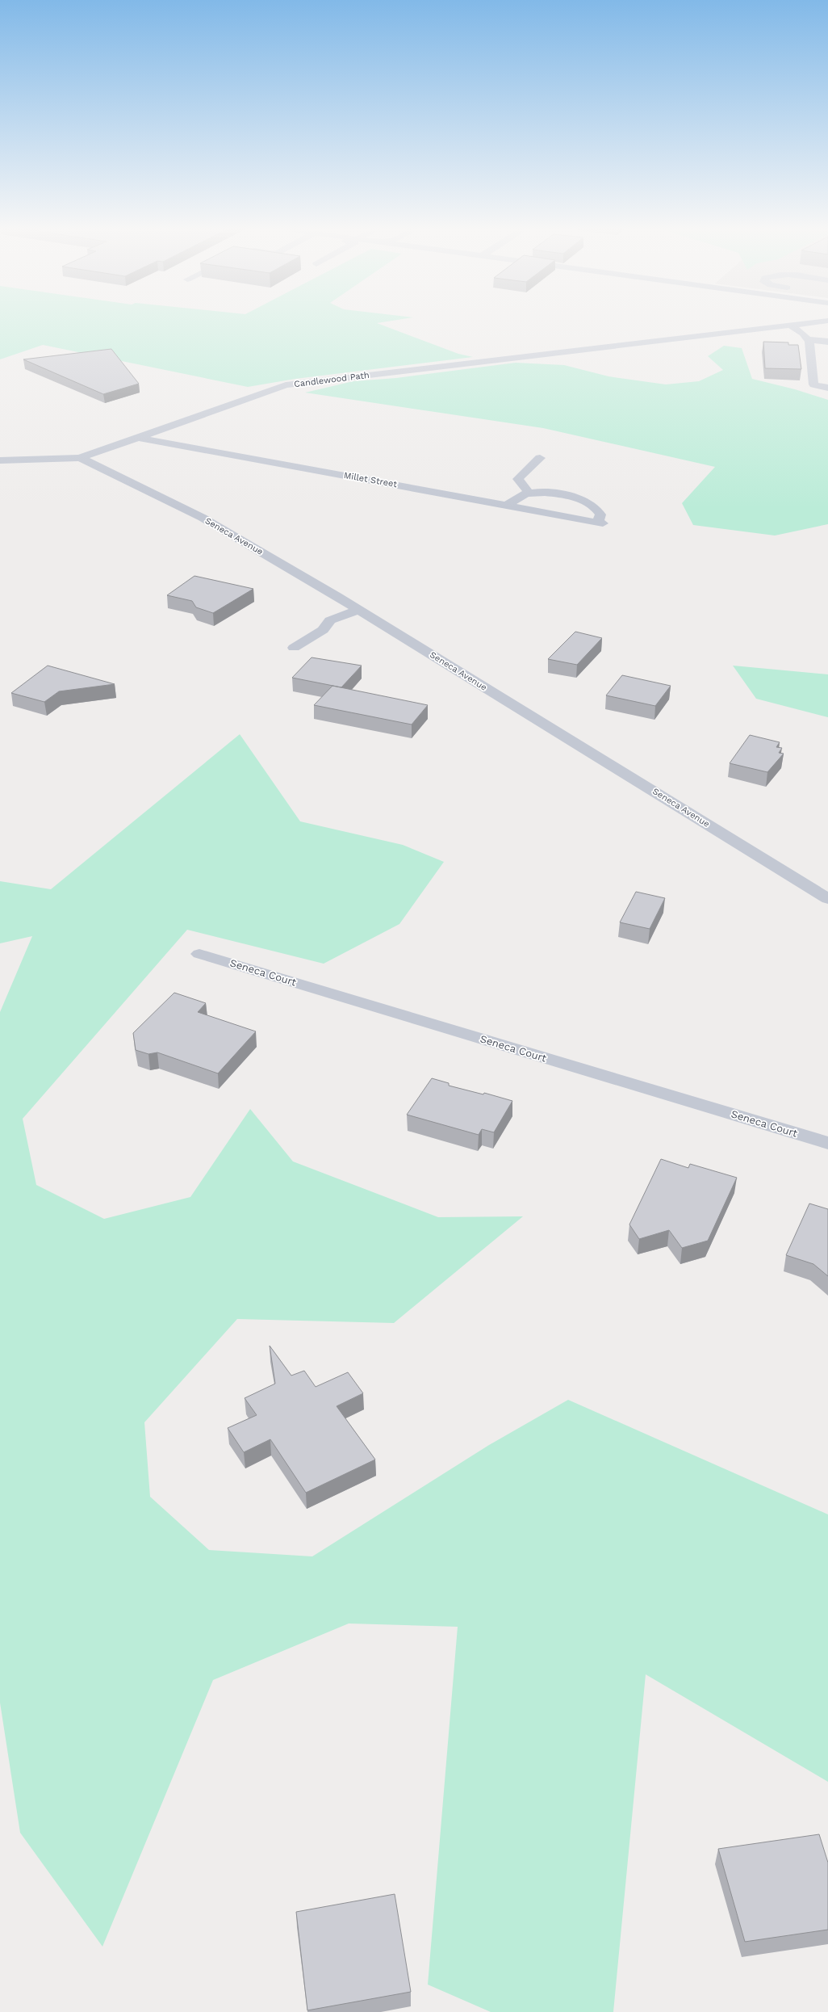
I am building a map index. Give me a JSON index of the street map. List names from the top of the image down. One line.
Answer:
{"streets":{"street":["Candlewood Path","Millet Street","Seneca Avenue","Seneca Court"]},"crossings":[["Candlewood Path","Millet Street"],["Candlewood Path","Seneca Avenue"]]}
